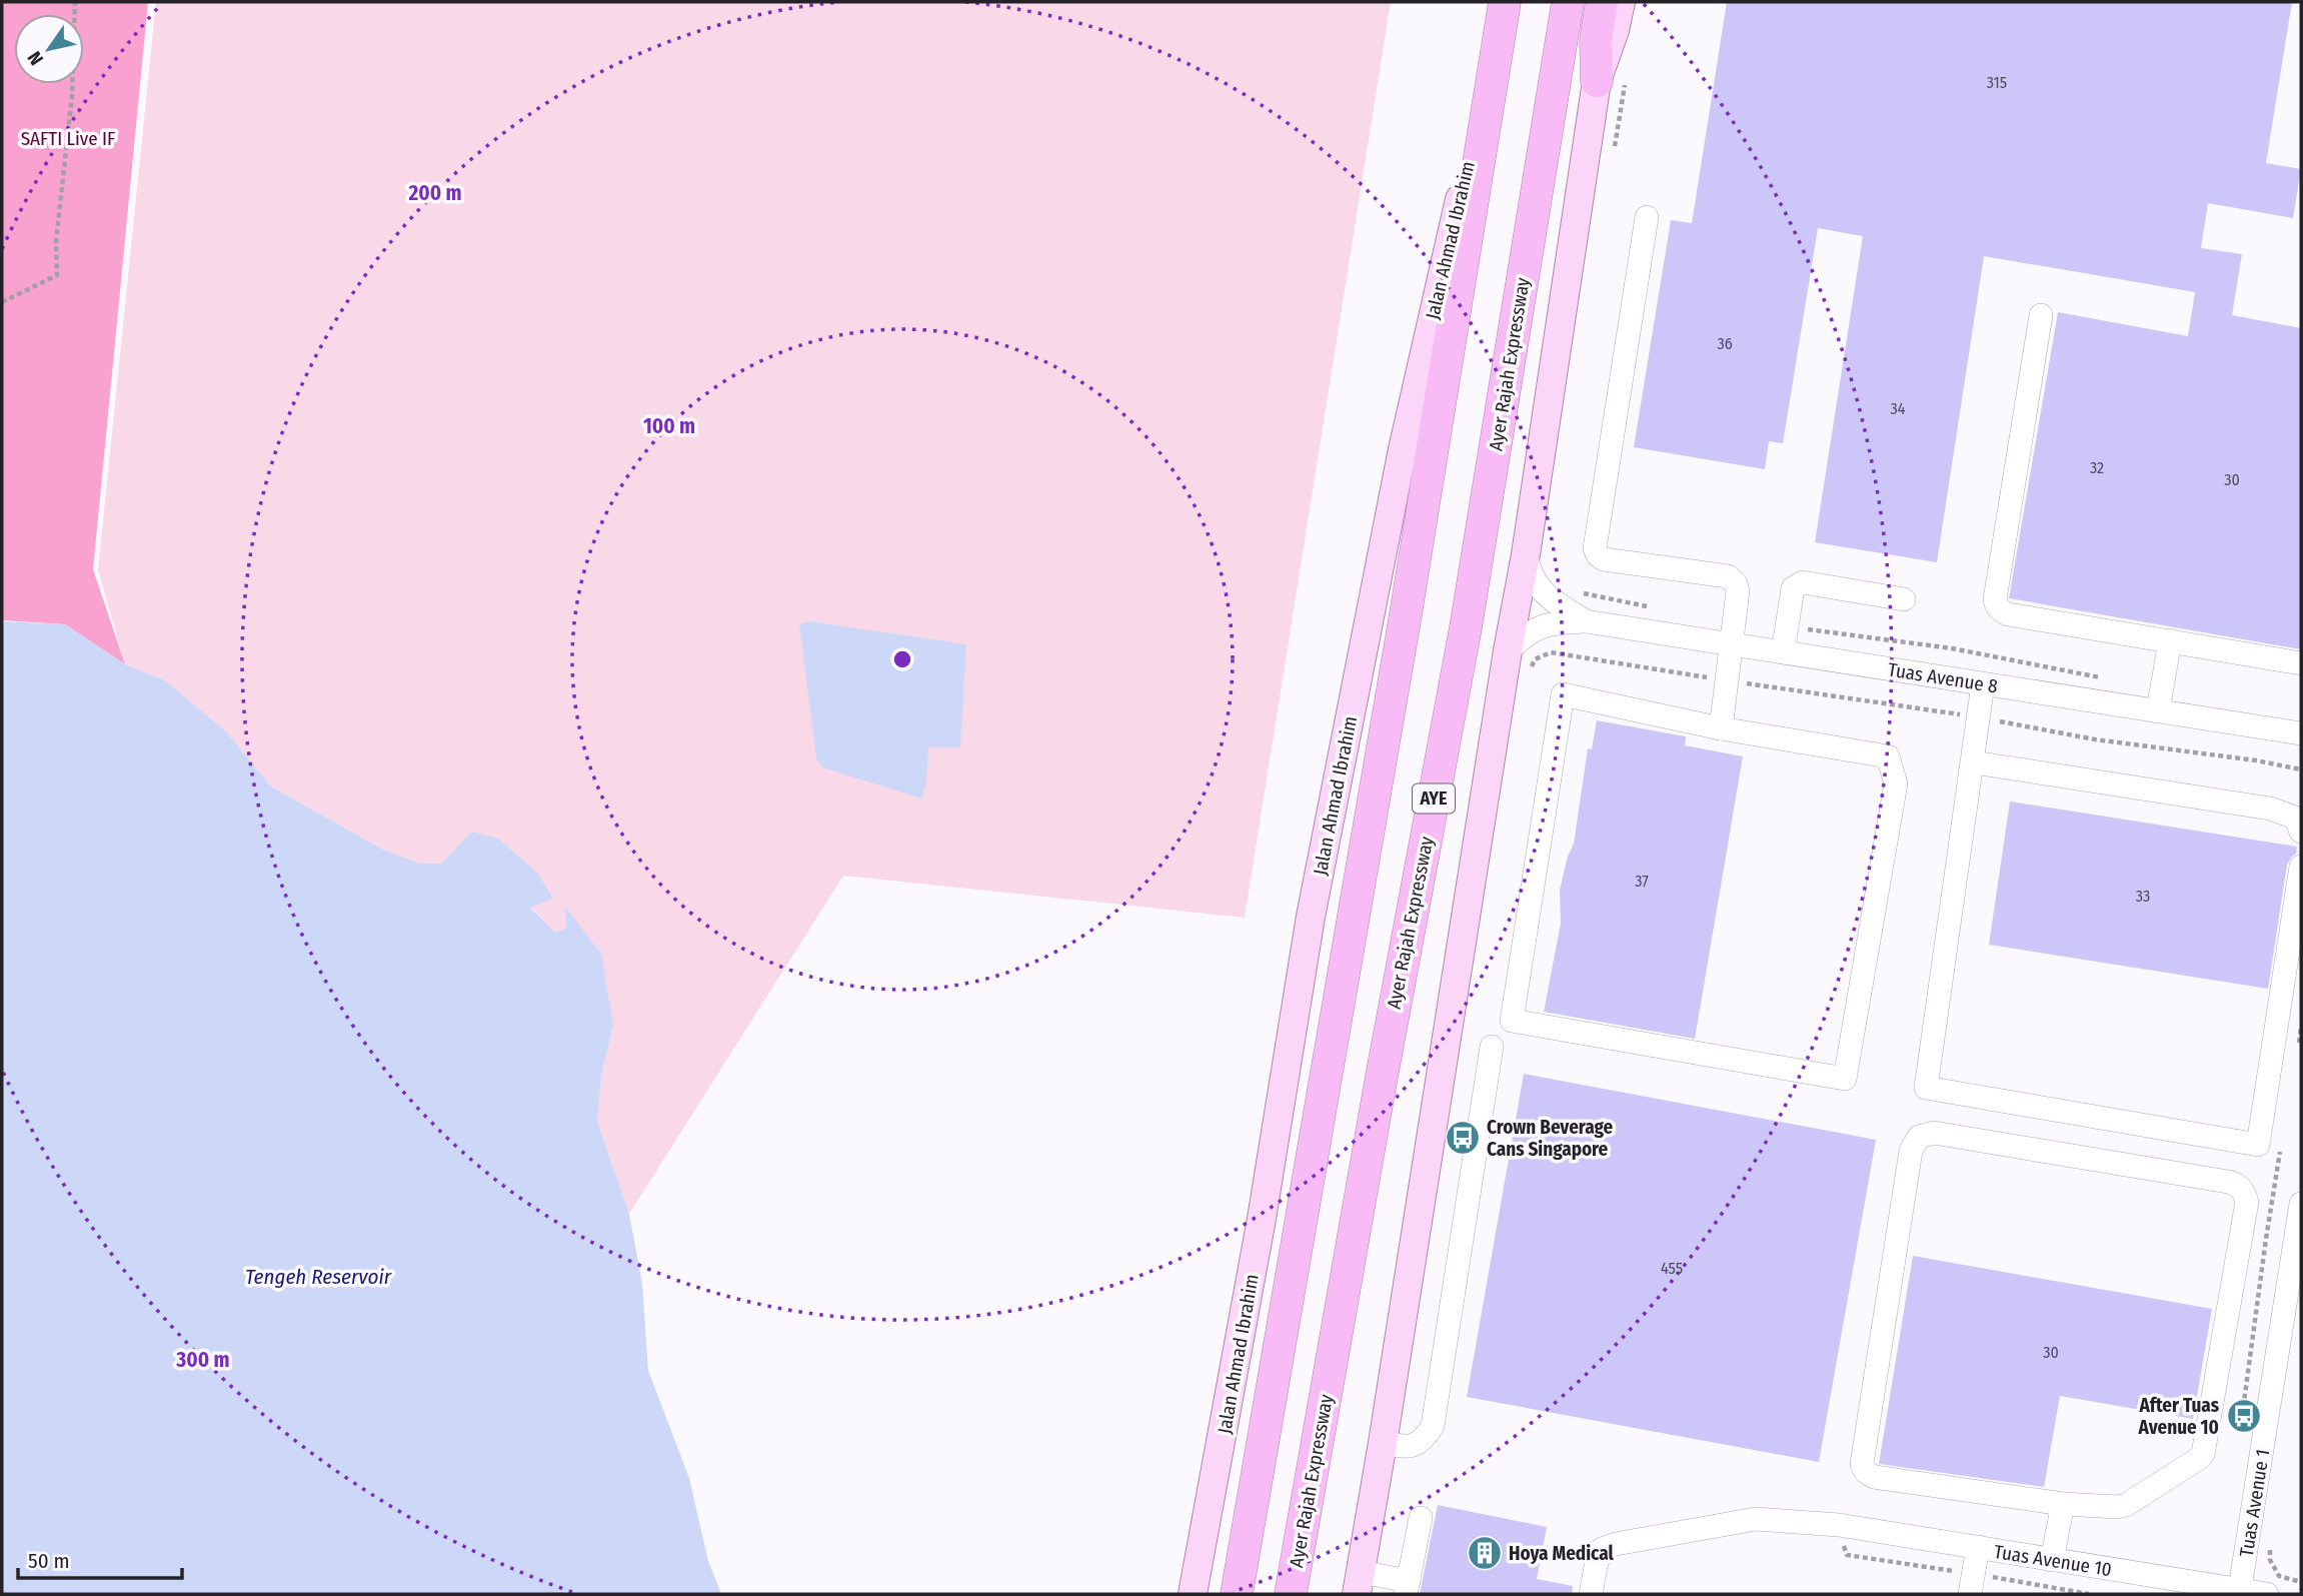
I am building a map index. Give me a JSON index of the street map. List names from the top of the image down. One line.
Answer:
{"streets":{"highway":["Ayer Rajah Expressway","AYE"],"main road":["Jalan Ahmad Ibrahim"],"street":["Tuas Avenue 8","Tuas Avenue 1","Tuas Avenue 10"]},"crossings":[["Tuas Avenue 1","Tuas Avenue 10"]],"water":["Tengeh Reservoir"],"parks":["SAFTI Live IF"],"places":{"bus stop":["Crown Beverage Cans Singapore","After Tuas Avenue 10"],"building":["Hoya Medical"]},"house_numbers":["315","36","34","32","30","37","33","455","30"],"scale_bar":"50 m","north":"bottom left","rings":["200 m","100 m","300 m"]}
